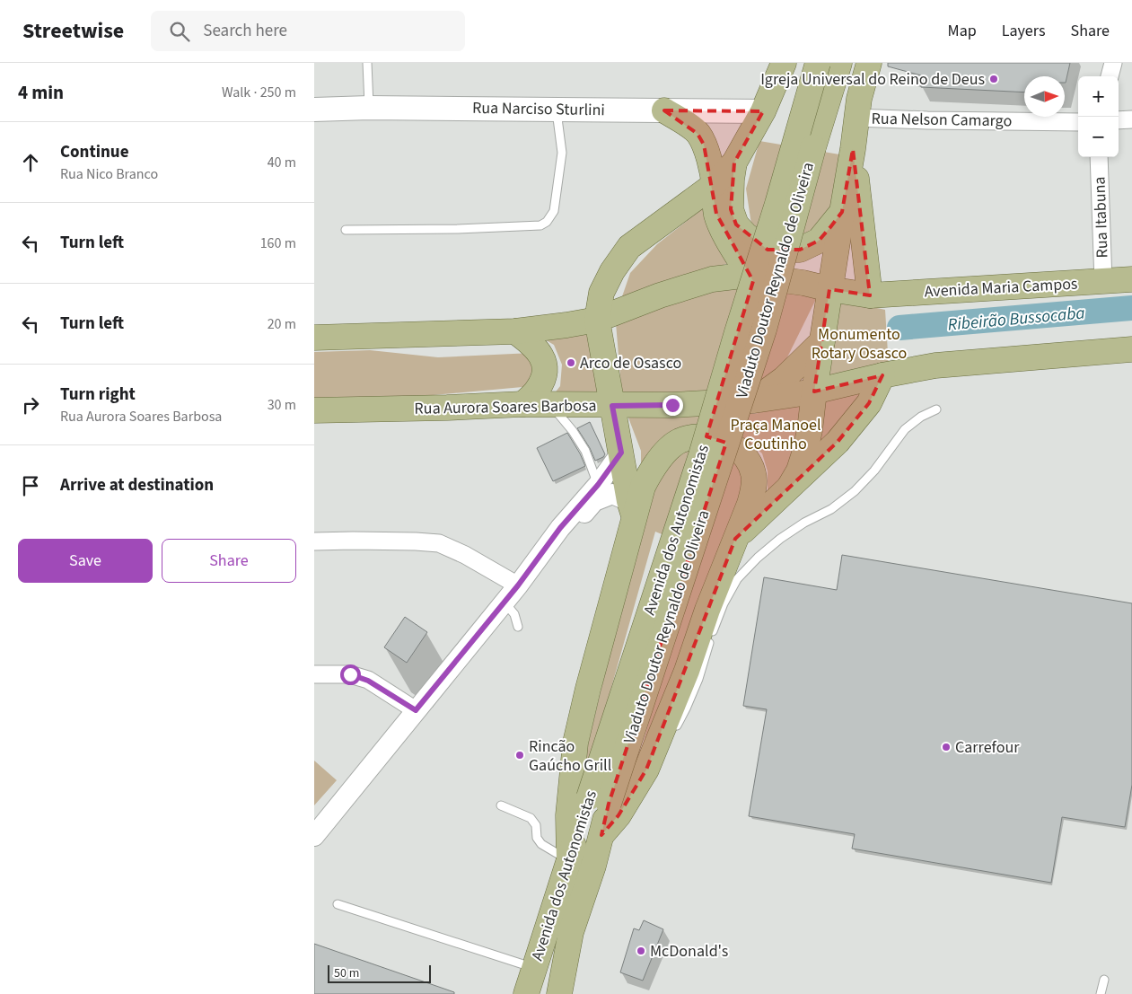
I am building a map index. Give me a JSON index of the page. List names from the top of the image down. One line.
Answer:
{"streets":{"main road":["Rua Narciso Sturlini","Viaduto Doutor Reynaldo de Oliveira","Avenida Maria Campos","Rua Aurora Soares Barbosa","Avenida dos Autonomistas"],"street":["Rua Nelson Camargo","Rua Itabuna"]},"crossings":[["Rua Itabuna","Avenida Maria Campos"],["Viaduto Doutor Reynaldo de Oliveira","Avenida dos Autonomistas"]],"water":["Ribeirão Bussocaba"],"parks":["Monumento Rotary Osasco","Praça Manoel Coutinho"],"places":["Igreja Universal do Reino de Deus","Arco de Osasco","Carrefour","Rincão Gaúcho Grill","McDonald's"],"scale_bar":"50 m","north":"right","page":{"header":"Streetwise","search":"Search here","nav":["Map","Layers","Share"],"heading":["4 min","Walk · 250 m"],"map_buttons":["+","−"],"list":[["Continue","Rua Nico Branco","40 m"],["Turn left","160 m"],["Turn left","20 m"],["Turn right","Rua Aurora Soares Barbosa","30 m"],"Arrive at destination"],"buttons":["Save","Share"],"scale":"50 m"}}
